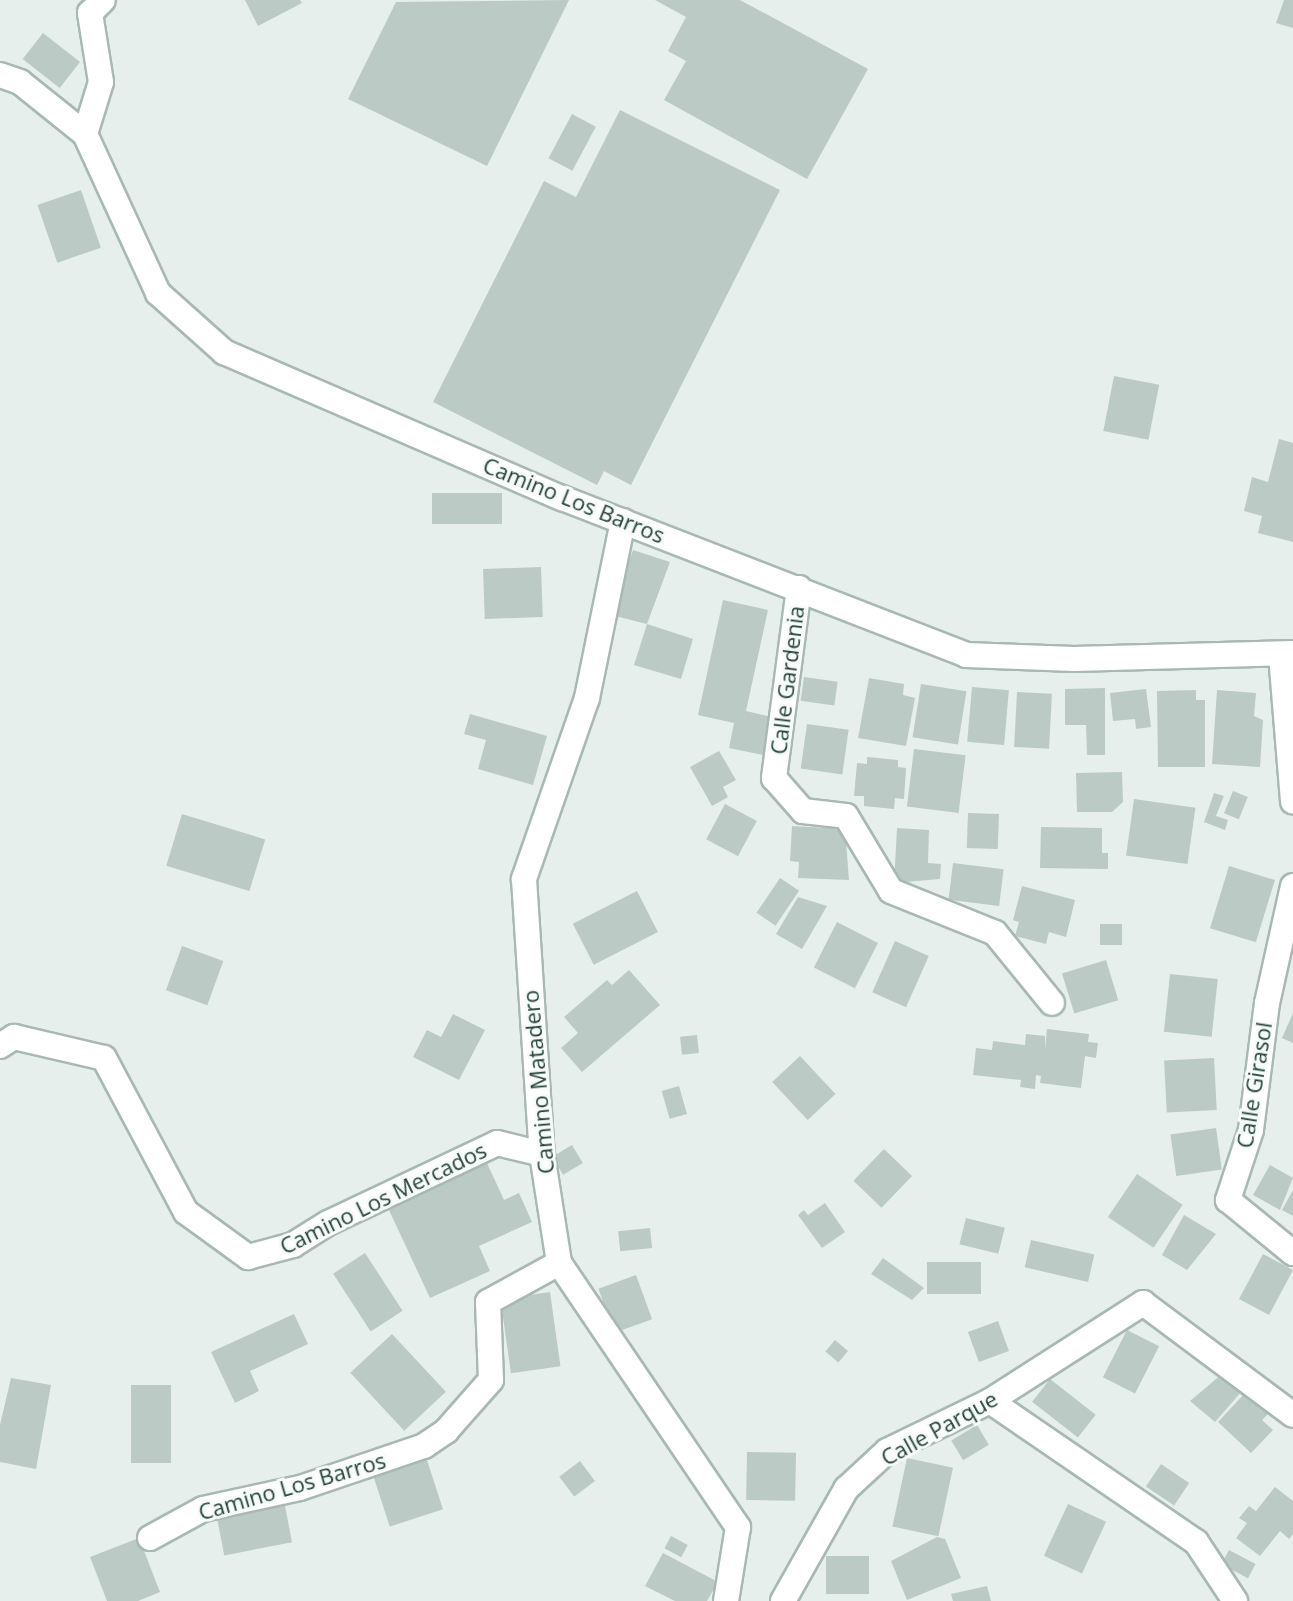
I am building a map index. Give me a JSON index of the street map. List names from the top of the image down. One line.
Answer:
{"streets":{"street":["Camino Los Barros","Calle Gardenia","Camino Matadero","Calle Girasol","Camino Los Mercados","Calle Parque"]},"crossings":[["Camino Los Barros","Calle Gardenia"],["Camino Los Barros","Camino Matadero"],["Camino Matadero","Camino Los Mercados"]]}
